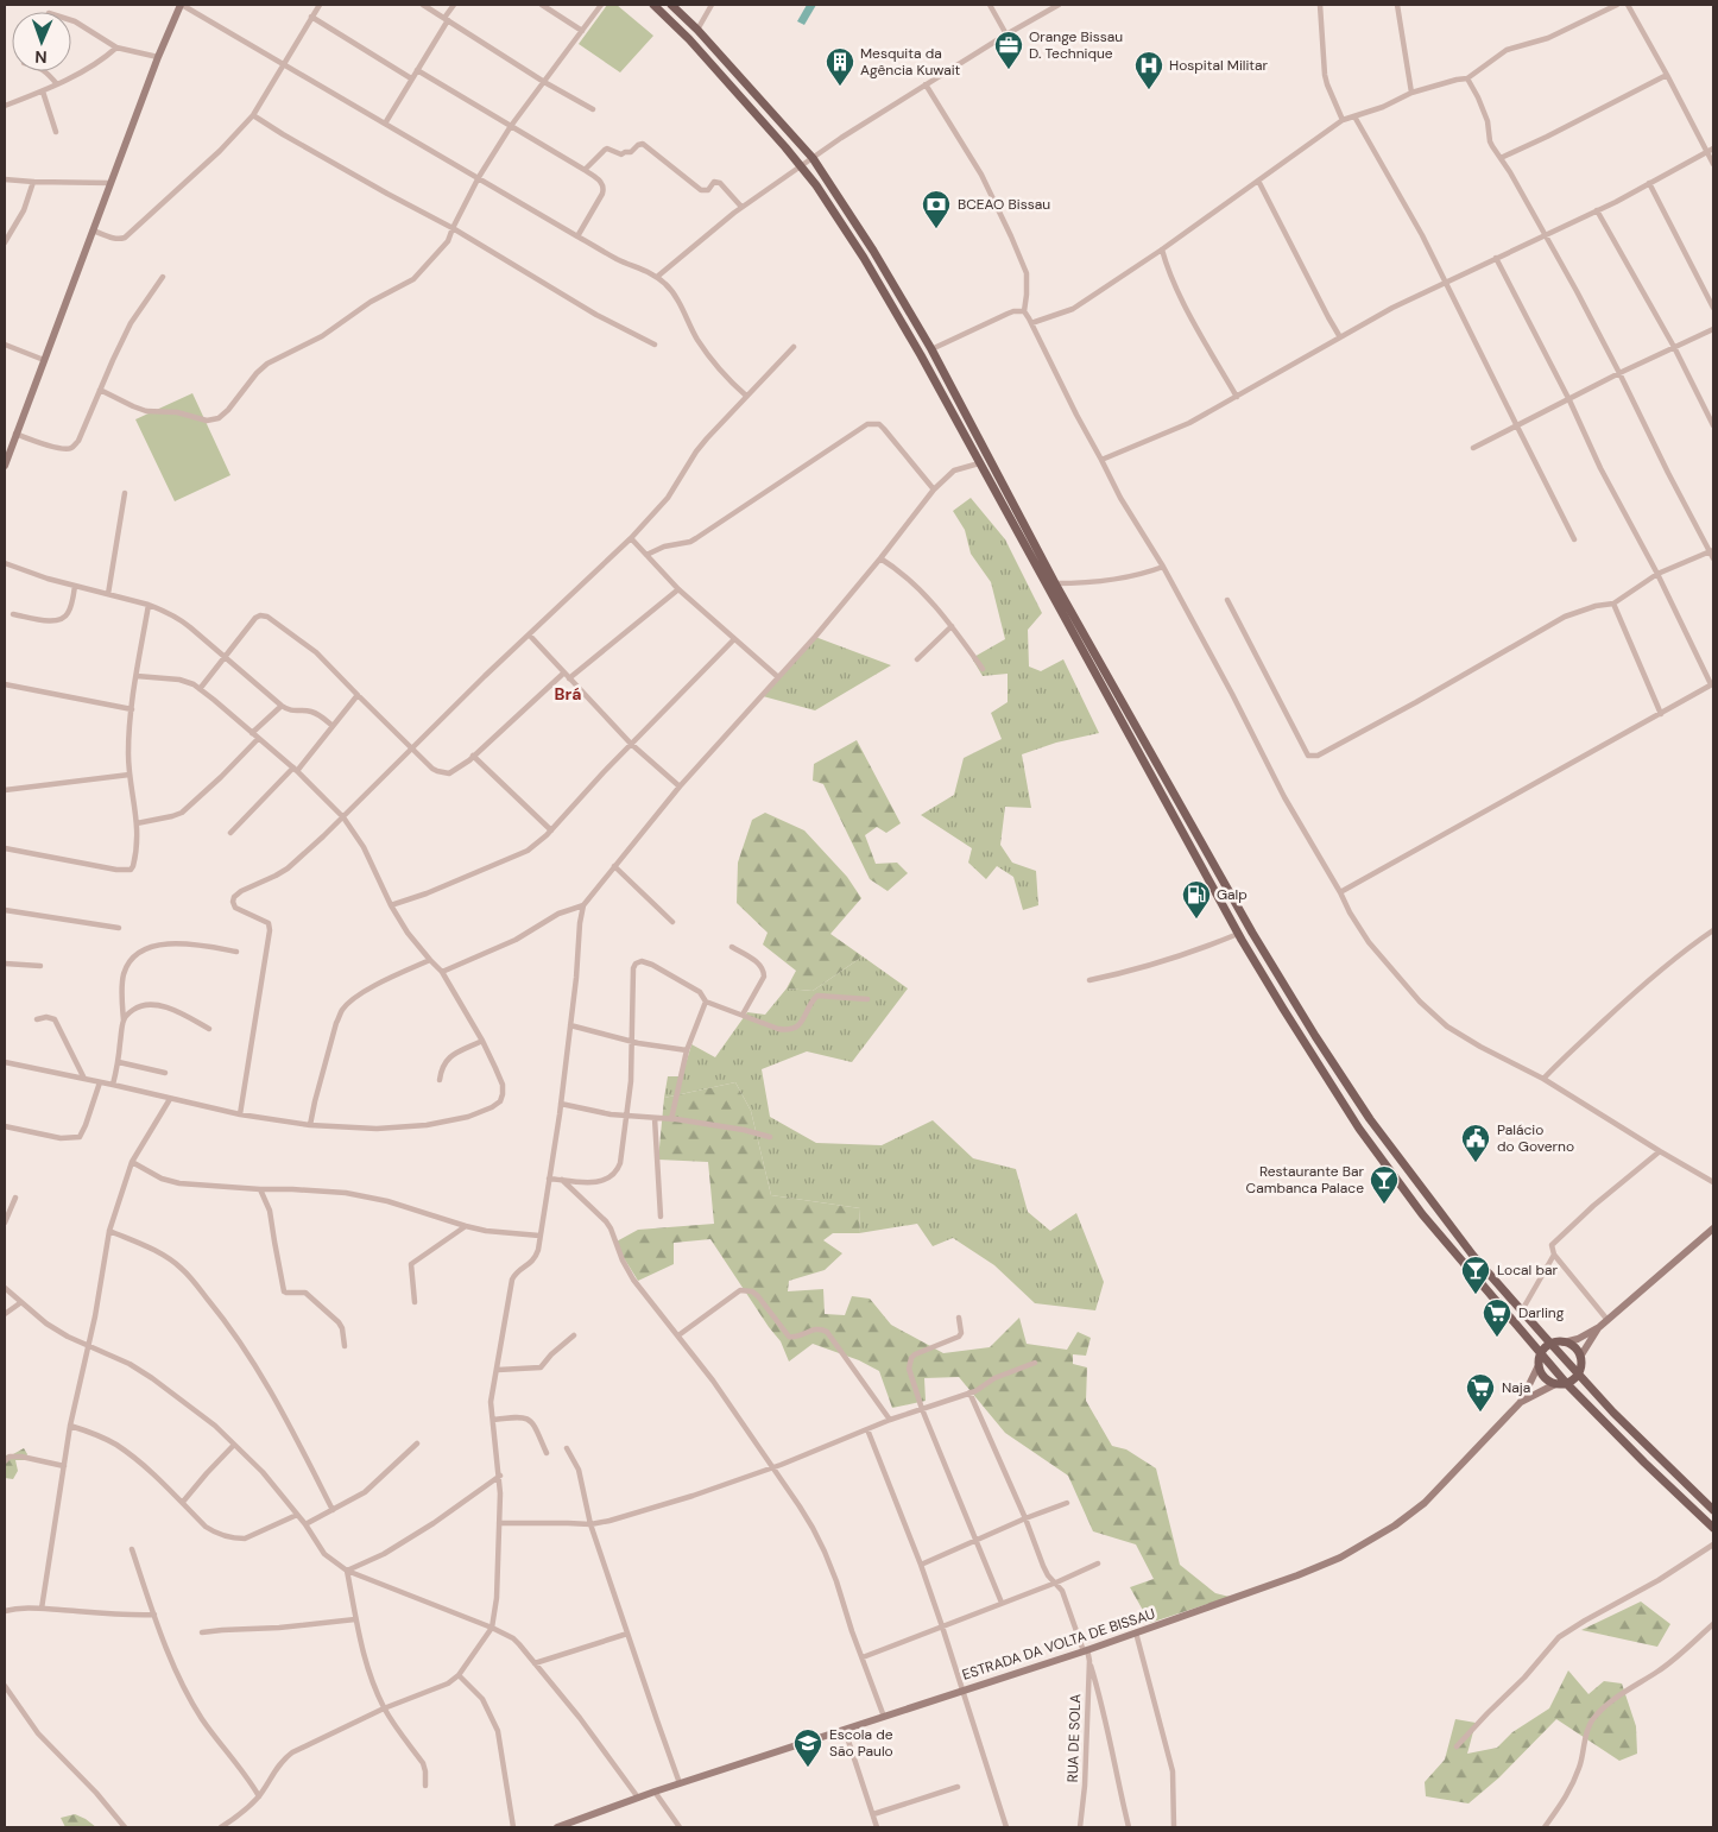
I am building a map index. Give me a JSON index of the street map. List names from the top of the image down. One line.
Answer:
{"streets":{"main road":["ESTRADA DA VOLTA DE BISSAU"],"street":["RUA DE SOLA"]},"crossings":[["ESTRADA DA VOLTA DE BISSAU","RUA DE SOLA"]],"districts":["Brá"],"places":{"office":["Orange Bissau D. Technique"],"building":["Mesquita da Agência Kuwait"],"hospital":["Hospital Militar"],"bank":["BCEAO Bissau"],"fuel station":["Galp"],"public building":["Palácio do Governo"],"bar":["Restaurante Bar Cambanca Palace","Local bar"],"supermarket":["Darling","Naja"],"school or university":["Escola de São Paulo"]},"north":"bottom"}
